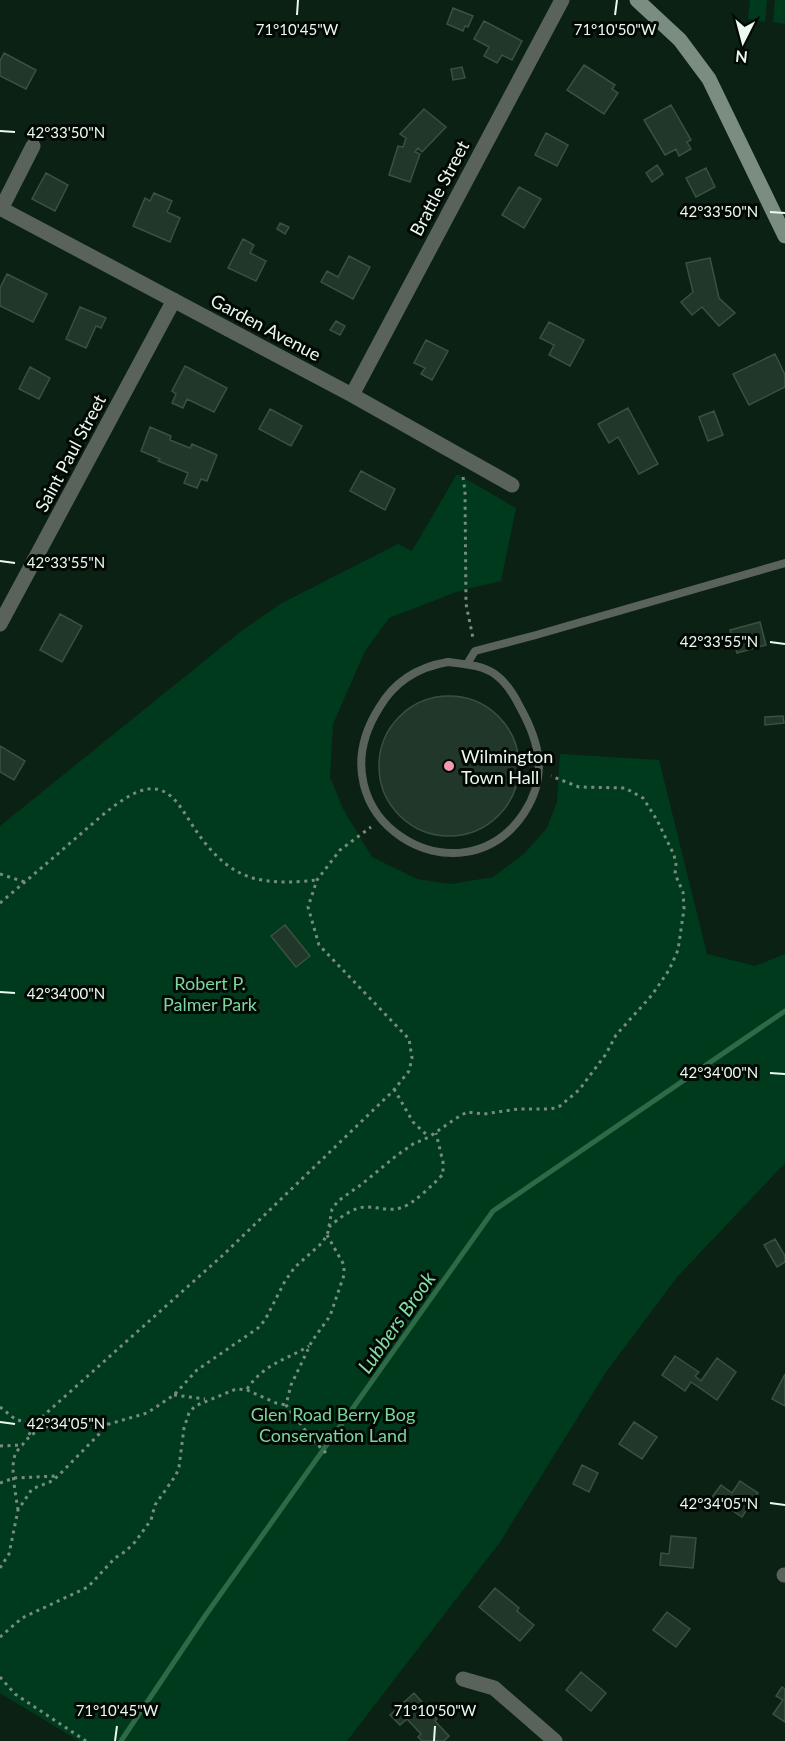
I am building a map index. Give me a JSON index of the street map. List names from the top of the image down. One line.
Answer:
{"streets":{"street":["Brattle Street","Garden Avenue","Saint Paul Street"]},"crossings":[["Brattle Street","Garden Avenue"],["Garden Avenue","Saint Paul Street"]],"water":["Lubbers Brook"],"parks":["Robert P. Palmer Park","Glen Road Berry Bog Conservation Land"],"places":["Wilmington Town Hall"],"north":"bottom","coordinates":["71°10'45\"W","71°10'50\"W","42°33'50\"N","42°33'55\"N","42°34'00\"N","42°34'05\"N"]}
